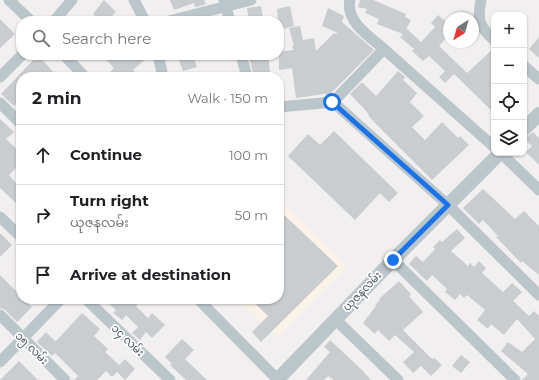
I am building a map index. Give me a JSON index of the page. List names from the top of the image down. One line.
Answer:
{"streets":{"street":["ယုဇနလမ်း","၁၄ လမ်း","၁၅ လမ်း"]},"north":"bottom left","page":{"map_buttons":["+","−"],"search":"Search here","heading":["2 min","Walk · 150 m"],"list":[["Continue","100 m"],["Turn right","ယုဇနလမ်း","50 m"],"Arrive at destination"]}}
